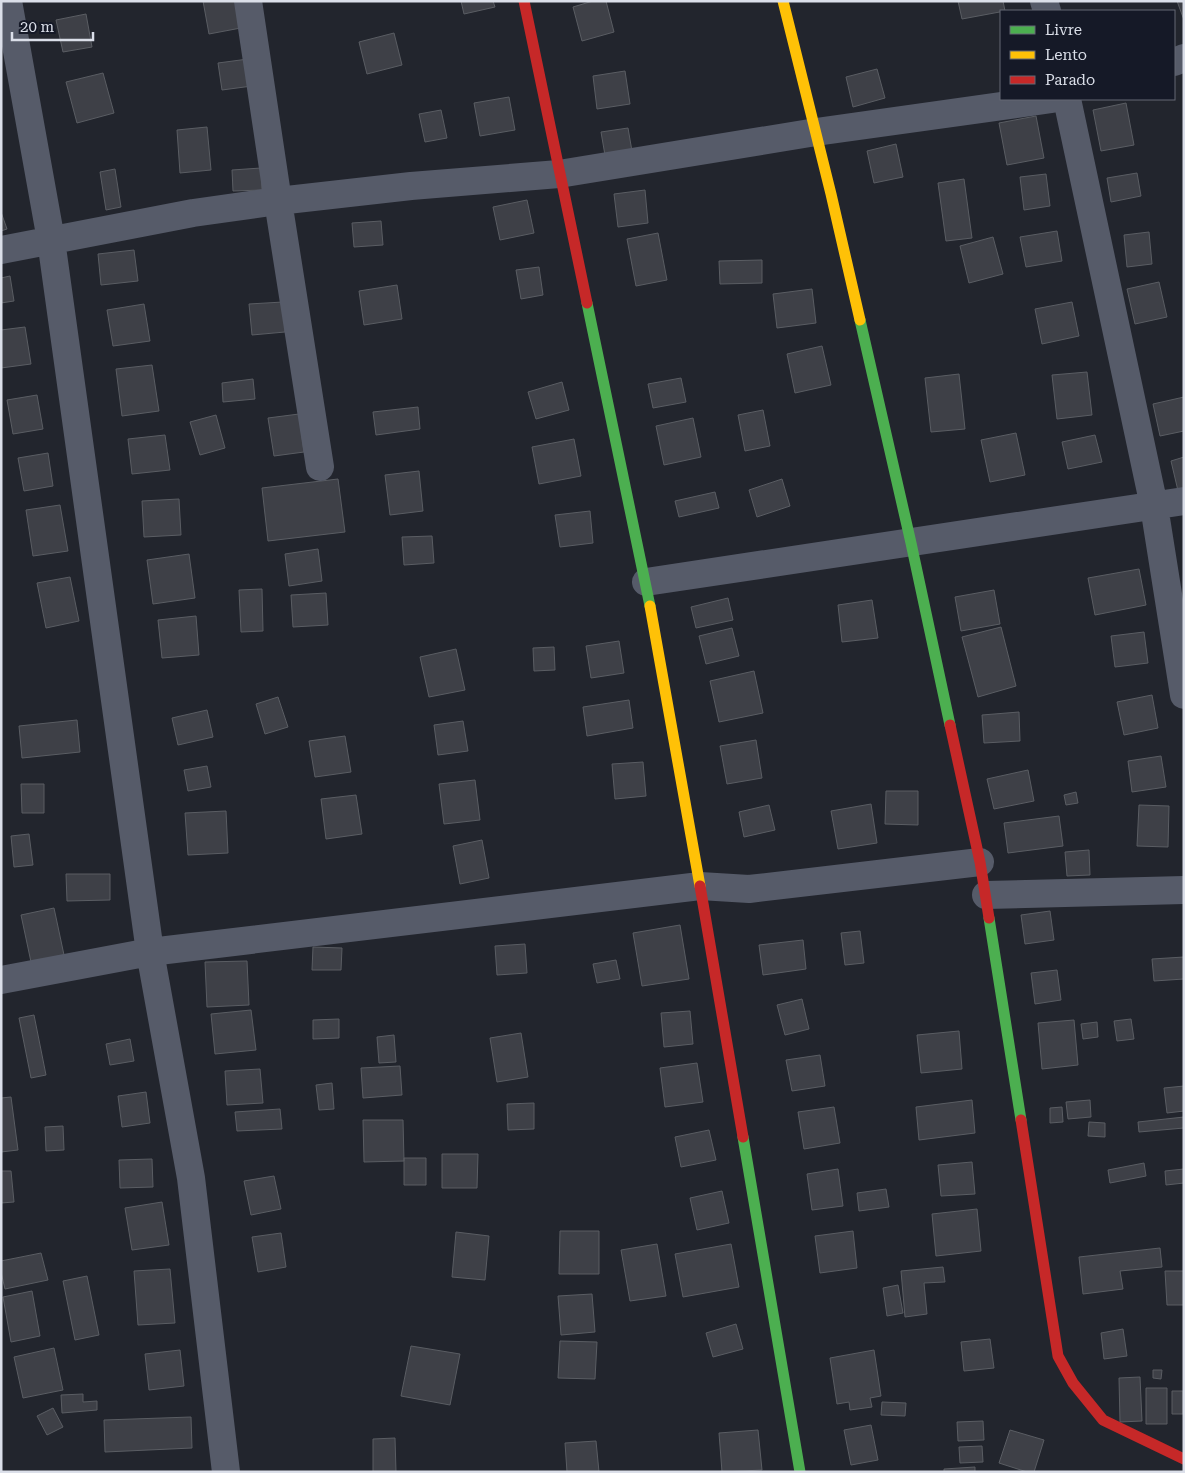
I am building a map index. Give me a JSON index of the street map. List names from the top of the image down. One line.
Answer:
{"legend":["Livre","Lento","Parado"],"scale_bar":"20 m"}
